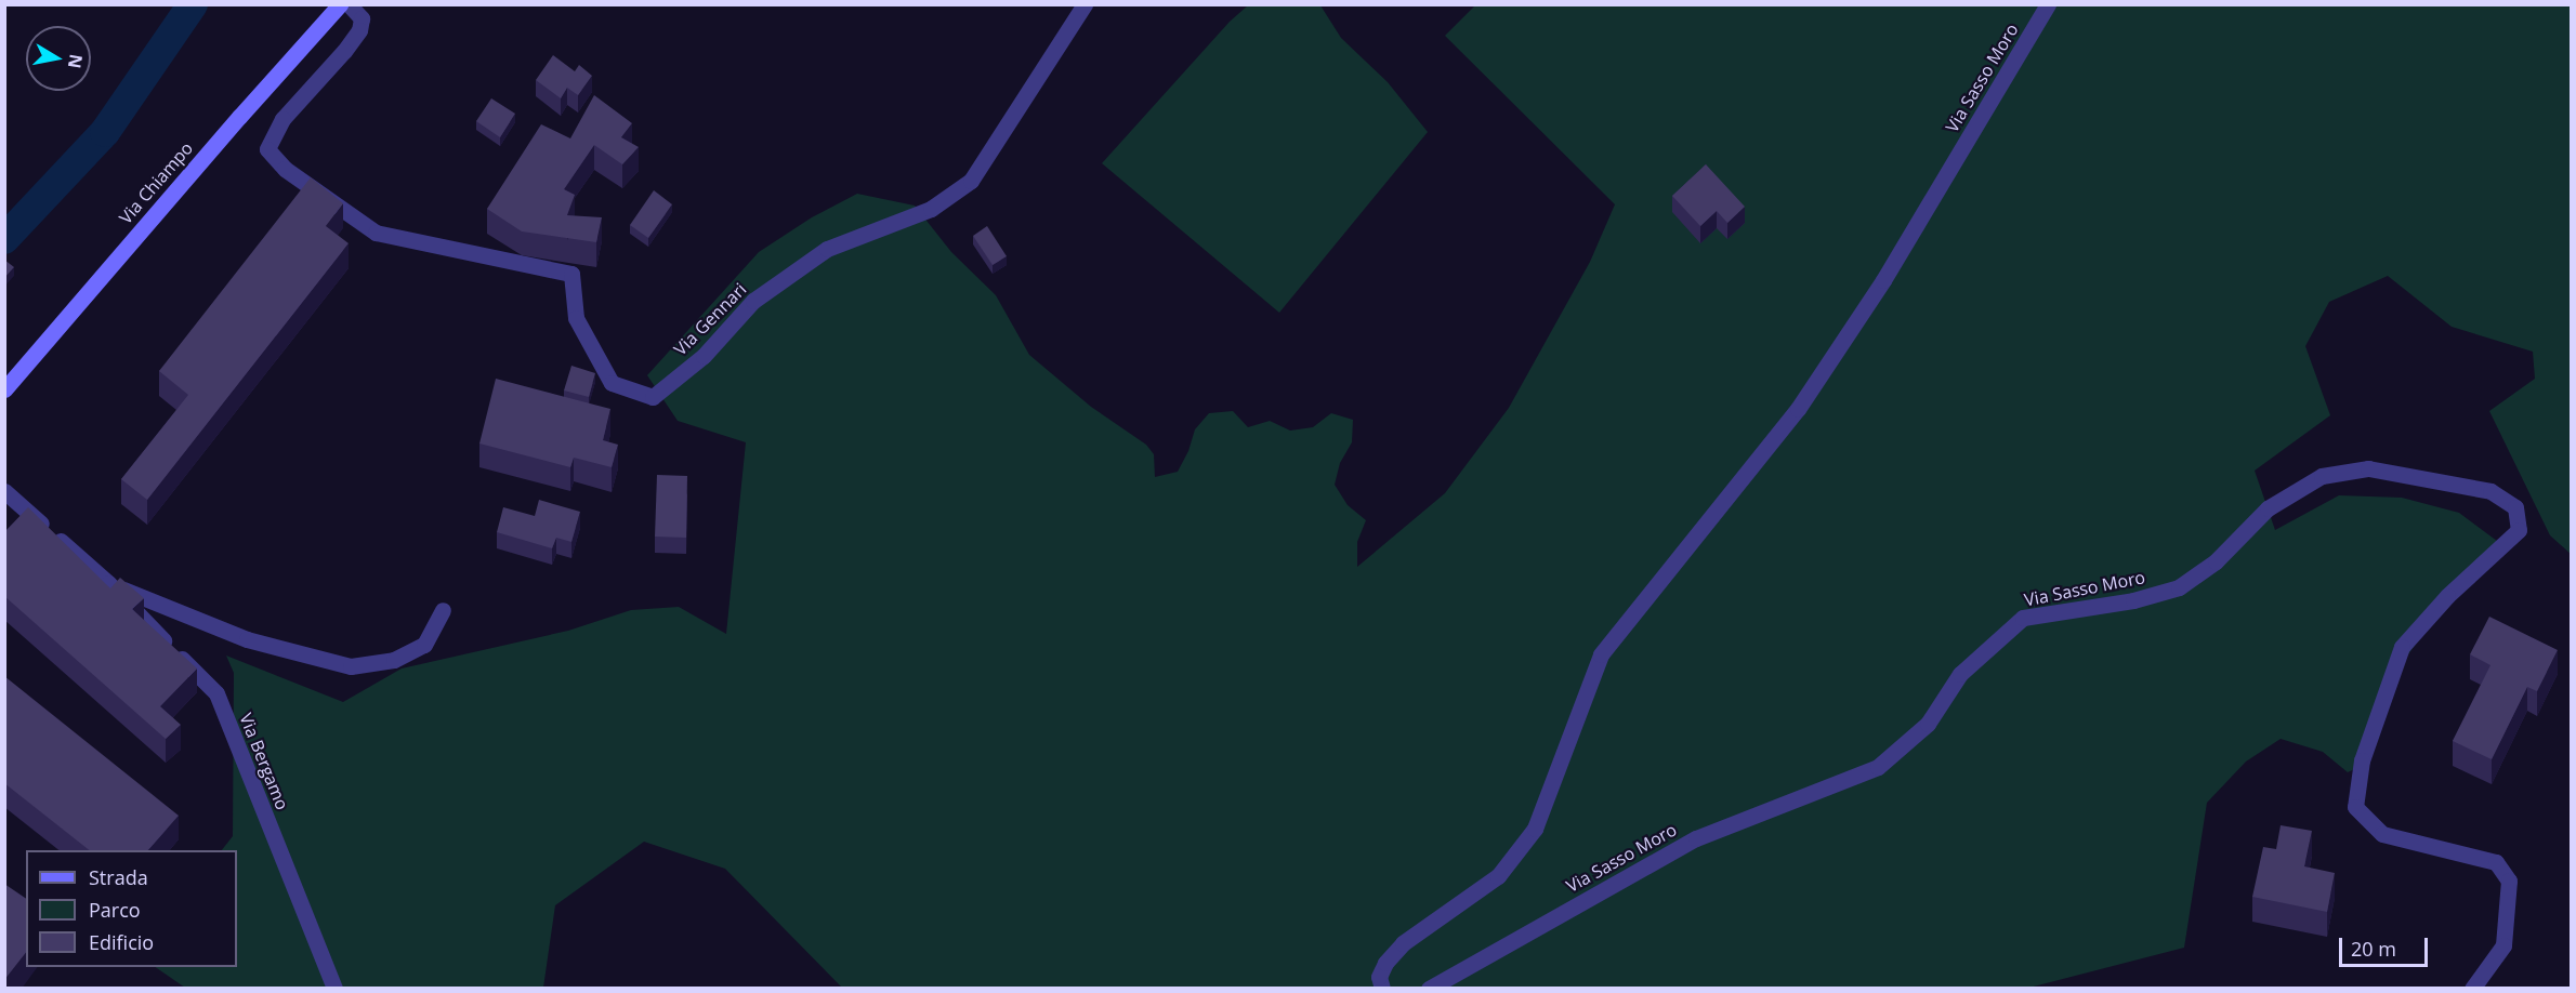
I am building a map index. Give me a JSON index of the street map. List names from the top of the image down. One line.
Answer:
{"streets":{"main road":["Via Chiampo"],"street":["Via Sasso Moro","Via Gennari","Via Bergamo"]},"legend":["Strada","Parco","Edificio"],"scale_bar":"20 m","north":"right"}
